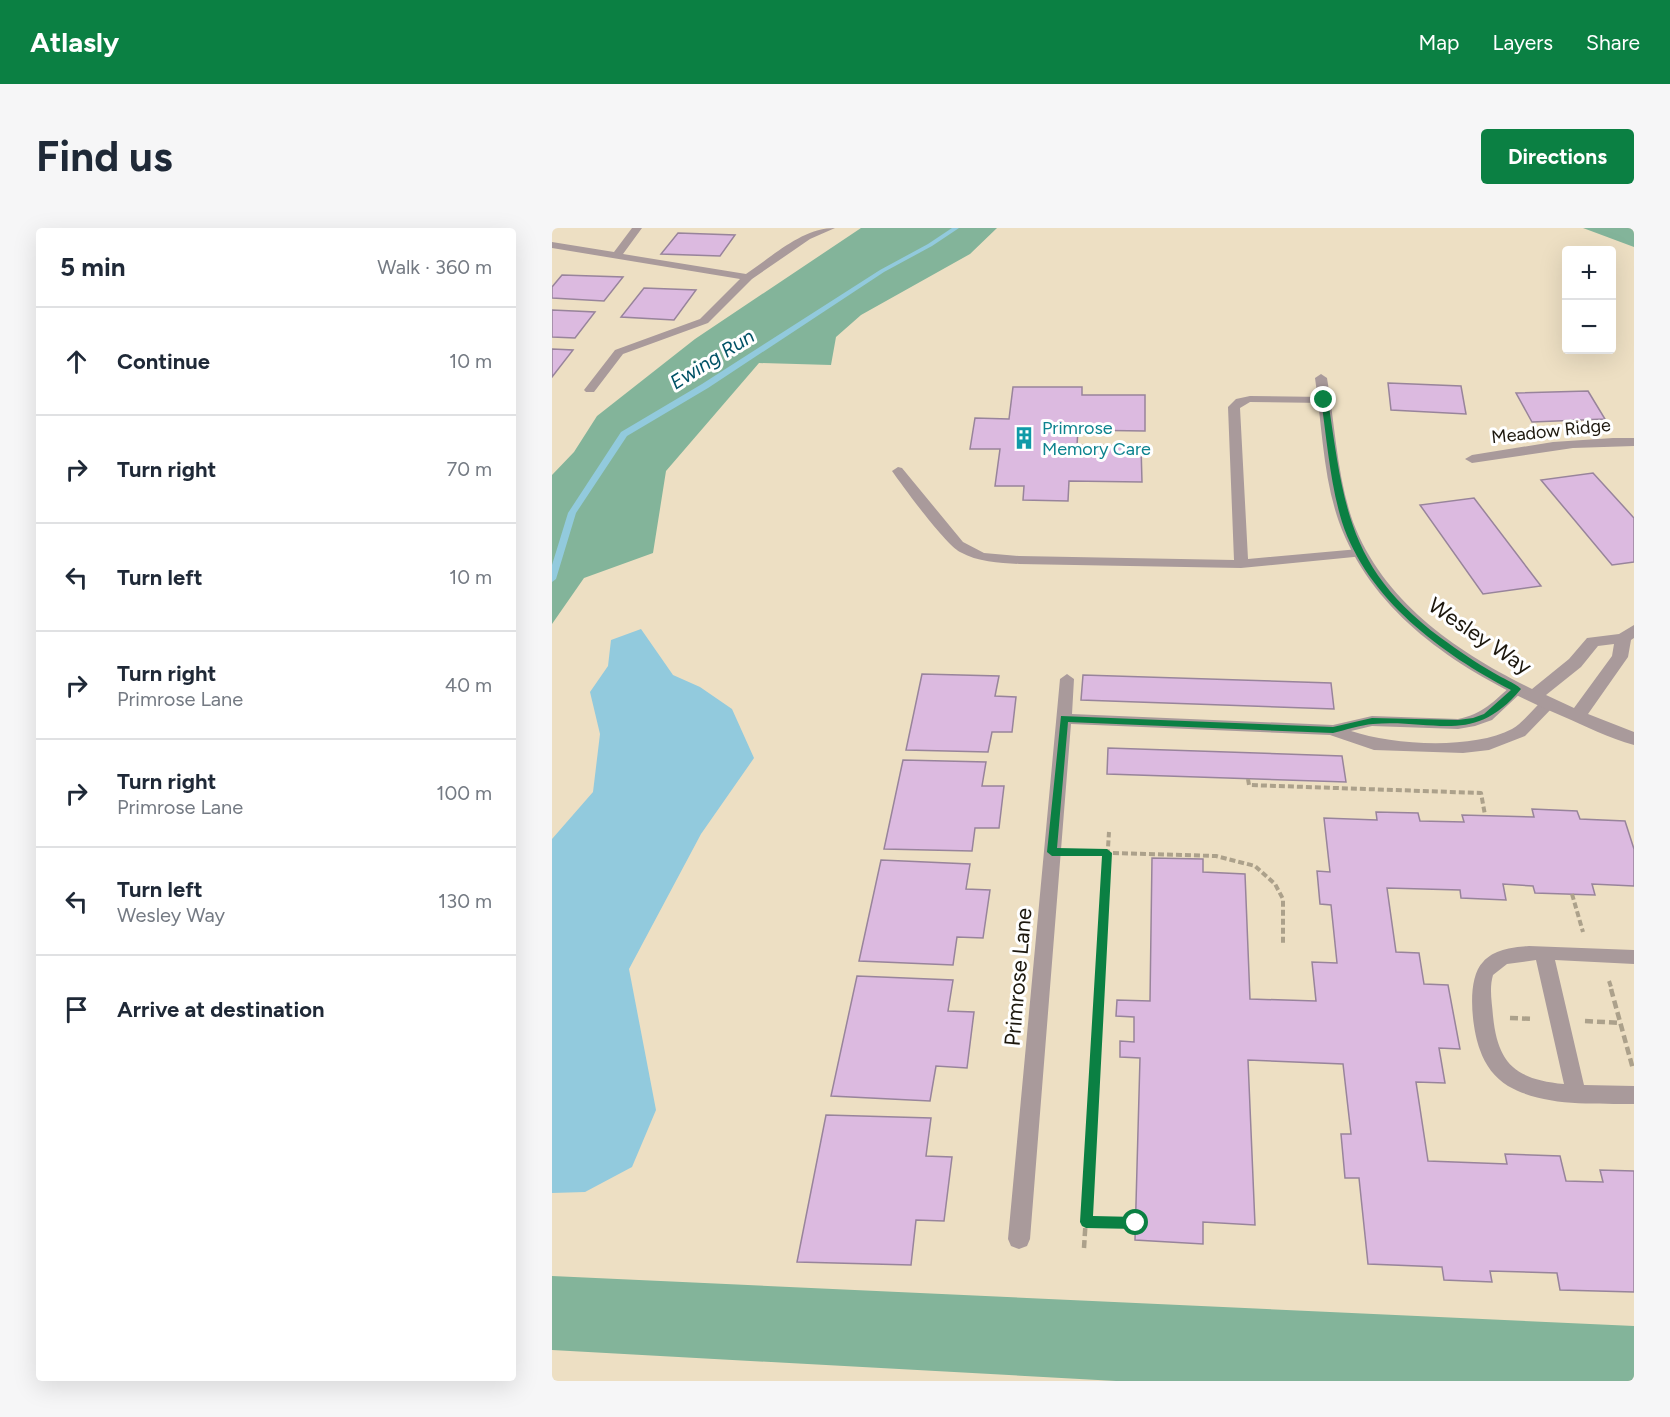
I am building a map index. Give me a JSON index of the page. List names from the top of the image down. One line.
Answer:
{"streets":{"street":["Meadow Ridge","Wesley Way"],"lane":["Primrose Lane"]},"water":["Ewing Run"],"places":{"building":["Primrose Memory Care"]},"page":{"header":"Atlasly","nav":["Map","Layers","Share"],"buttons":"Directions","title":"Find us","heading":["5 min","Walk · 360 m"],"map_buttons":["+","−"],"list":[["Continue","10 m"],["Turn right","70 m"],["Turn left","10 m"],["Turn right","Primrose Lane","40 m"],["Turn right","Primrose Lane","100 m"],["Turn left","Wesley Way","130 m"],"Arrive at destination"]}}
